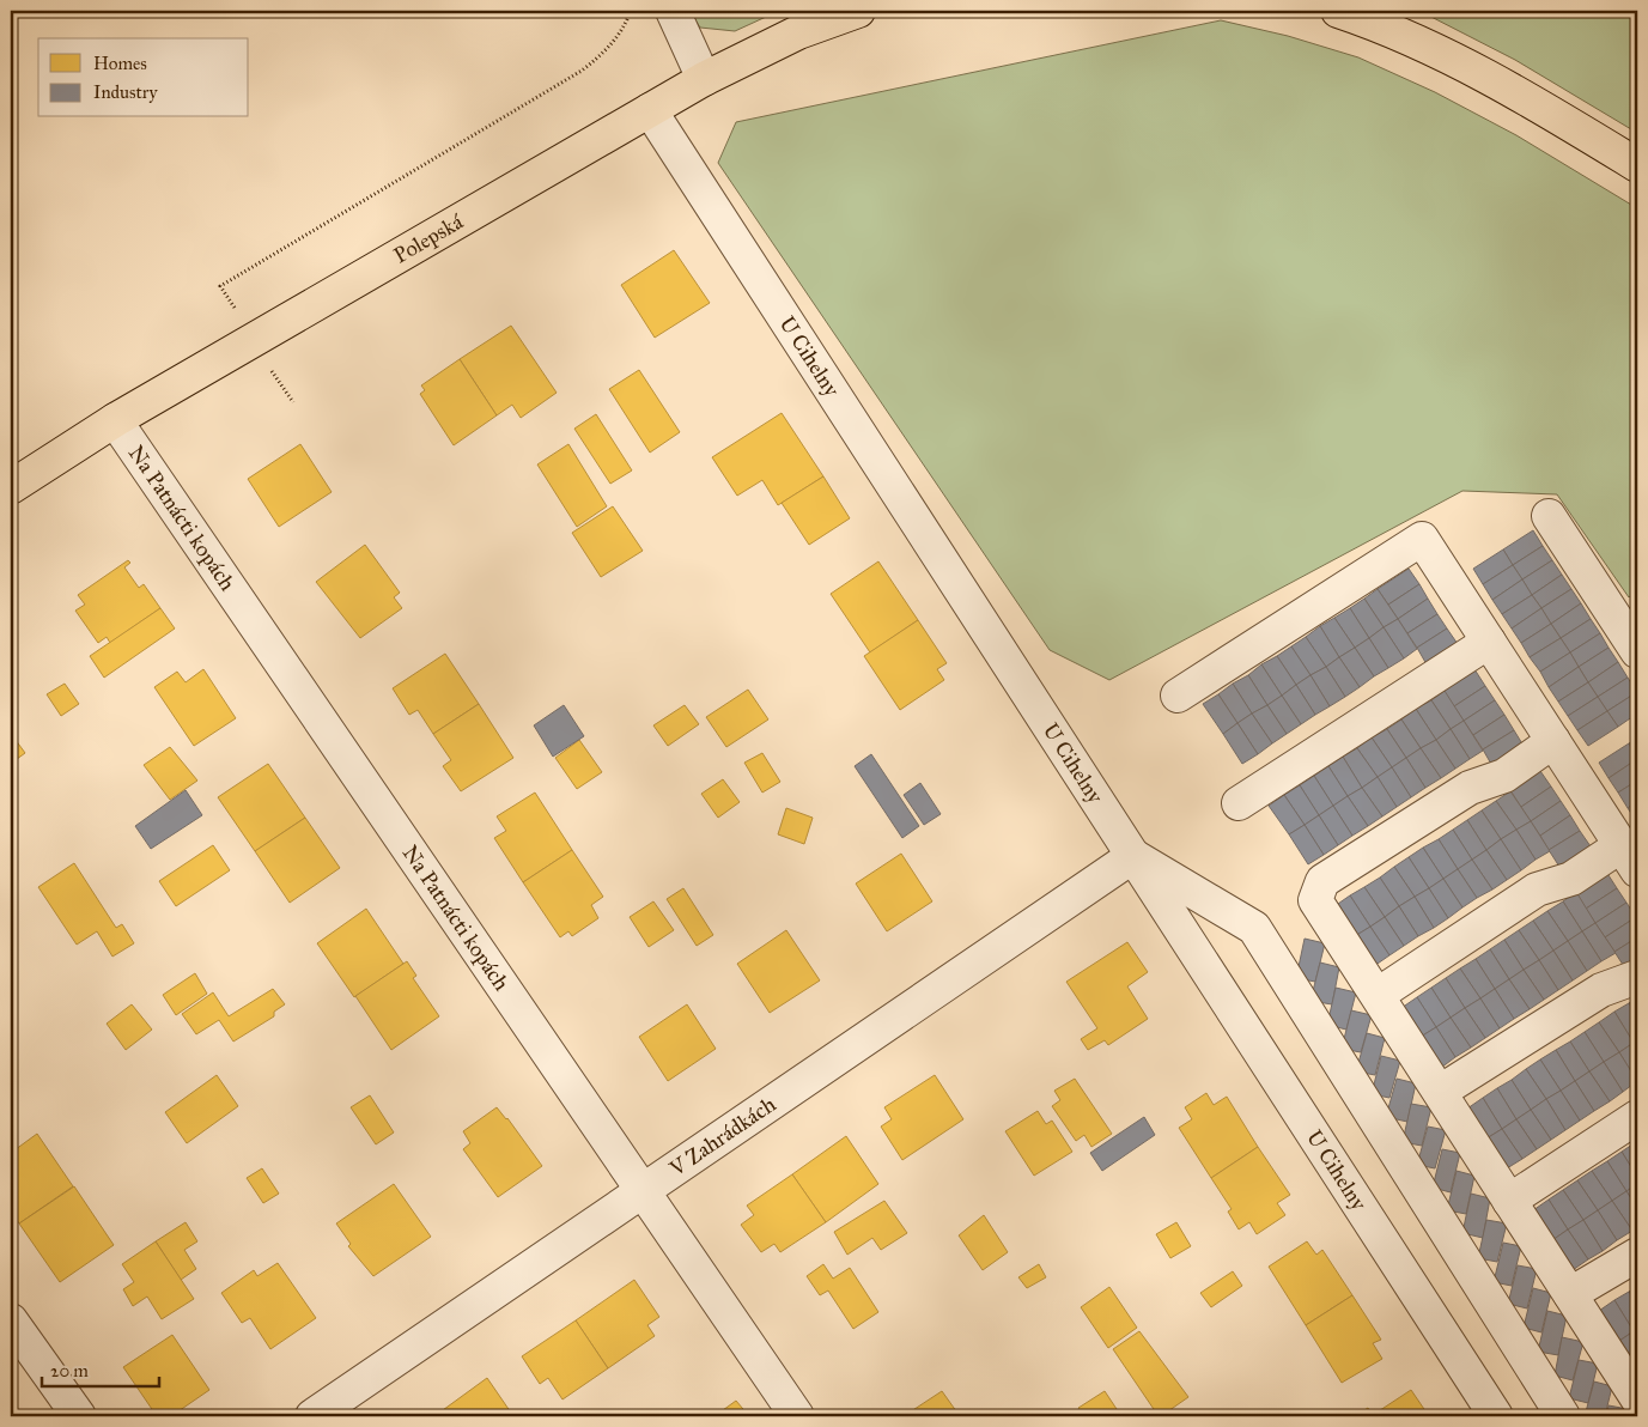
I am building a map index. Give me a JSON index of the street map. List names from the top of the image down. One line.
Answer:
{"streets":{"main road":["Polepská"],"street":["U Cihelny","Na Patnácti kopách","V Zahrádkách"]},"crossings":[["Polepská","U Cihelny"],["Polepská","Na Patnácti kopách"],["U Cihelny","V Zahrádkách"],["Na Patnácti kopách","V Zahrádkách"]],"legend":["Homes","Industry"],"scale_bar":"20 m"}
